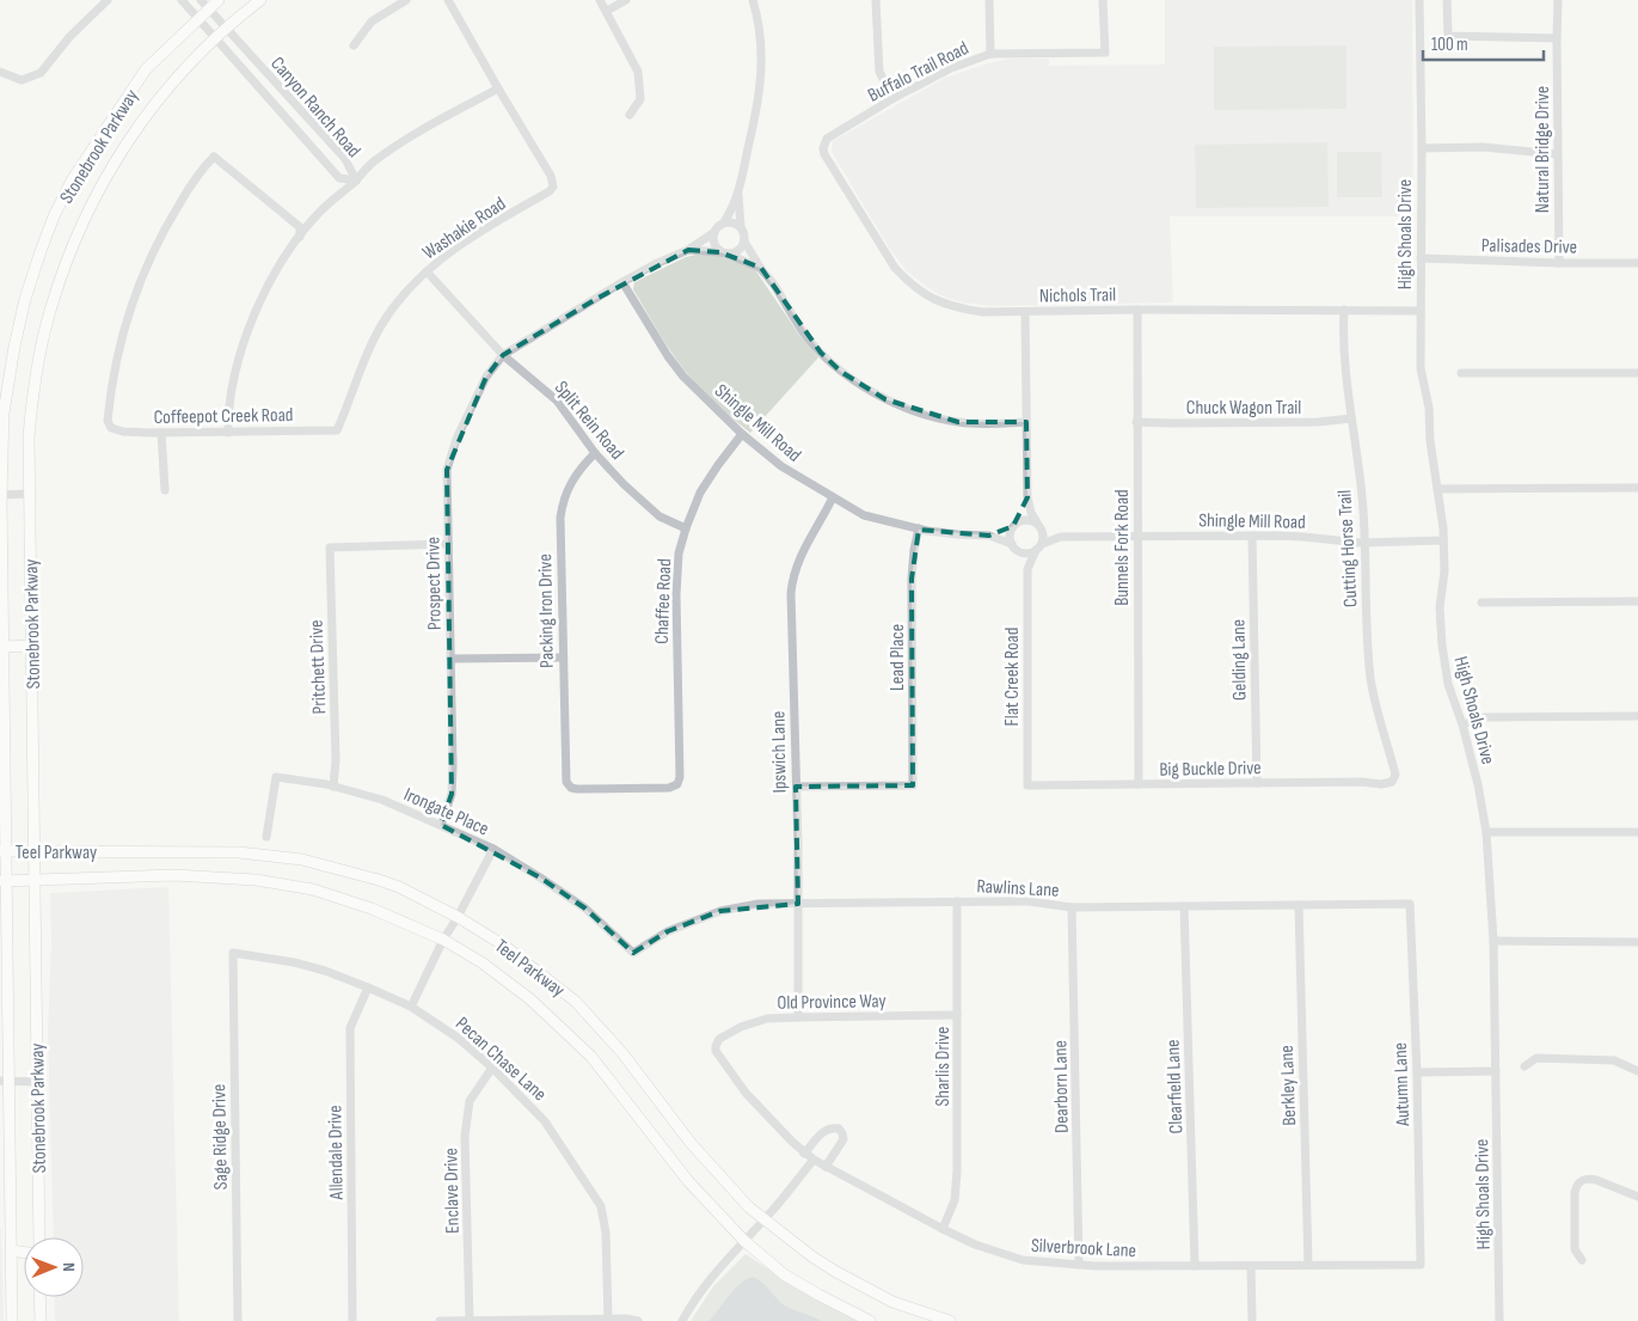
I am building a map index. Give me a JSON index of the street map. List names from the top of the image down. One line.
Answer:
{"streets":{"main road":["Stonebrook Parkway","Teel Parkway"],"street":["Buffalo Trail Road","Canyon Ranch Road","Natural Bridge Drive","Washakie Road","High Shoals Drive","Palisades Drive","Nichols Trail","Chuck Wagon Trail","Coffeepot Creek Road","Split Rein Road","Shingle Mill Road","Bunnels Fork Road","Cutting Horse Trail","Prospect Drive","Chaffee Road","Packing Iron Drive","Lead Place","Gelding Lane","Pritchett Drive","Flat Creek Road","Ipswich Lane","Big Buckle Drive","Irongate Place","Rawlins Lane","Old Province Way","Pecan Chase Lane","Sharlis Drive","Autumn Lane","Berkley Lane","Dearborn Lane","Clearfield Lane","Sage Ridge Drive","Allendale Drive","Enclave Drive","Silverbrook Lane"]},"crossings":[["Buffalo Trail Road","Nichols Trail"],["Canyon Ranch Road","Stonebrook Parkway"],["Stonebrook Parkway","Teel Parkway"],["Natural Bridge Drive","Palisades Drive"],["Washakie Road","Coffeepot Creek Road"],["Washakie Road","Split Rein Road"],["High Shoals Drive","Palisades Drive"],["High Shoals Drive","Nichols Trail"],["High Shoals Drive","Shingle Mill Road"],["Nichols Trail","Bunnels Fork Road"],["Nichols Trail","Cutting Horse Trail"],["Chuck Wagon Trail","Bunnels Fork Road"],["Chuck Wagon Trail","Cutting Horse Trail"],["Split Rein Road","Prospect Drive"],["Split Rein Road","Chaffee Road"],["Split Rein Road","Packing Iron Drive"],["Shingle Mill Road","Bunnels Fork Road"],["Shingle Mill Road","Cutting Horse Trail"],["Shingle Mill Road","Chaffee Road"],["Shingle Mill Road","Lead Place"],["Shingle Mill Road","Gelding Lane"],["Shingle Mill Road","Flat Creek Road"],["Shingle Mill Road","Ipswich Lane"],["Bunnels Fork Road","Big Buckle Drive"],["Cutting Horse Trail","Big Buckle Drive"],["Prospect Drive","Pritchett Drive"],["Prospect Drive","Irongate Place"],["Chaffee Road","Packing Iron Drive"],["Lead Place","Ipswich Lane"],["Gelding Lane","Big Buckle Drive"],["Pritchett Drive","Irongate Place"],["Flat Creek Road","Big Buckle Drive"],["Ipswich Lane","Rawlins Lane"],["Ipswich Lane","Old Province Way"],["Irongate Place","Rawlins Lane"],["Rawlins Lane","Sharlis Drive"],["Rawlins Lane","Autumn Lane"],["Rawlins Lane","Berkley Lane"],["Rawlins Lane","Dearborn Lane"],["Rawlins Lane","Clearfield Lane"],["Old Province Way","Sharlis Drive"],["Old Province Way","Silverbrook Lane"],["Pecan Chase Lane","Sage Ridge Drive"],["Pecan Chase Lane","Allendale Drive"],["Pecan Chase Lane","Enclave Drive"],["Sharlis Drive","Silverbrook Lane"],["Autumn Lane","Silverbrook Lane"],["Berkley Lane","Silverbrook Lane"],["Dearborn Lane","Silverbrook Lane"],["Clearfield Lane","Silverbrook Lane"]],"scale_bar":"100 m","north":"right"}
